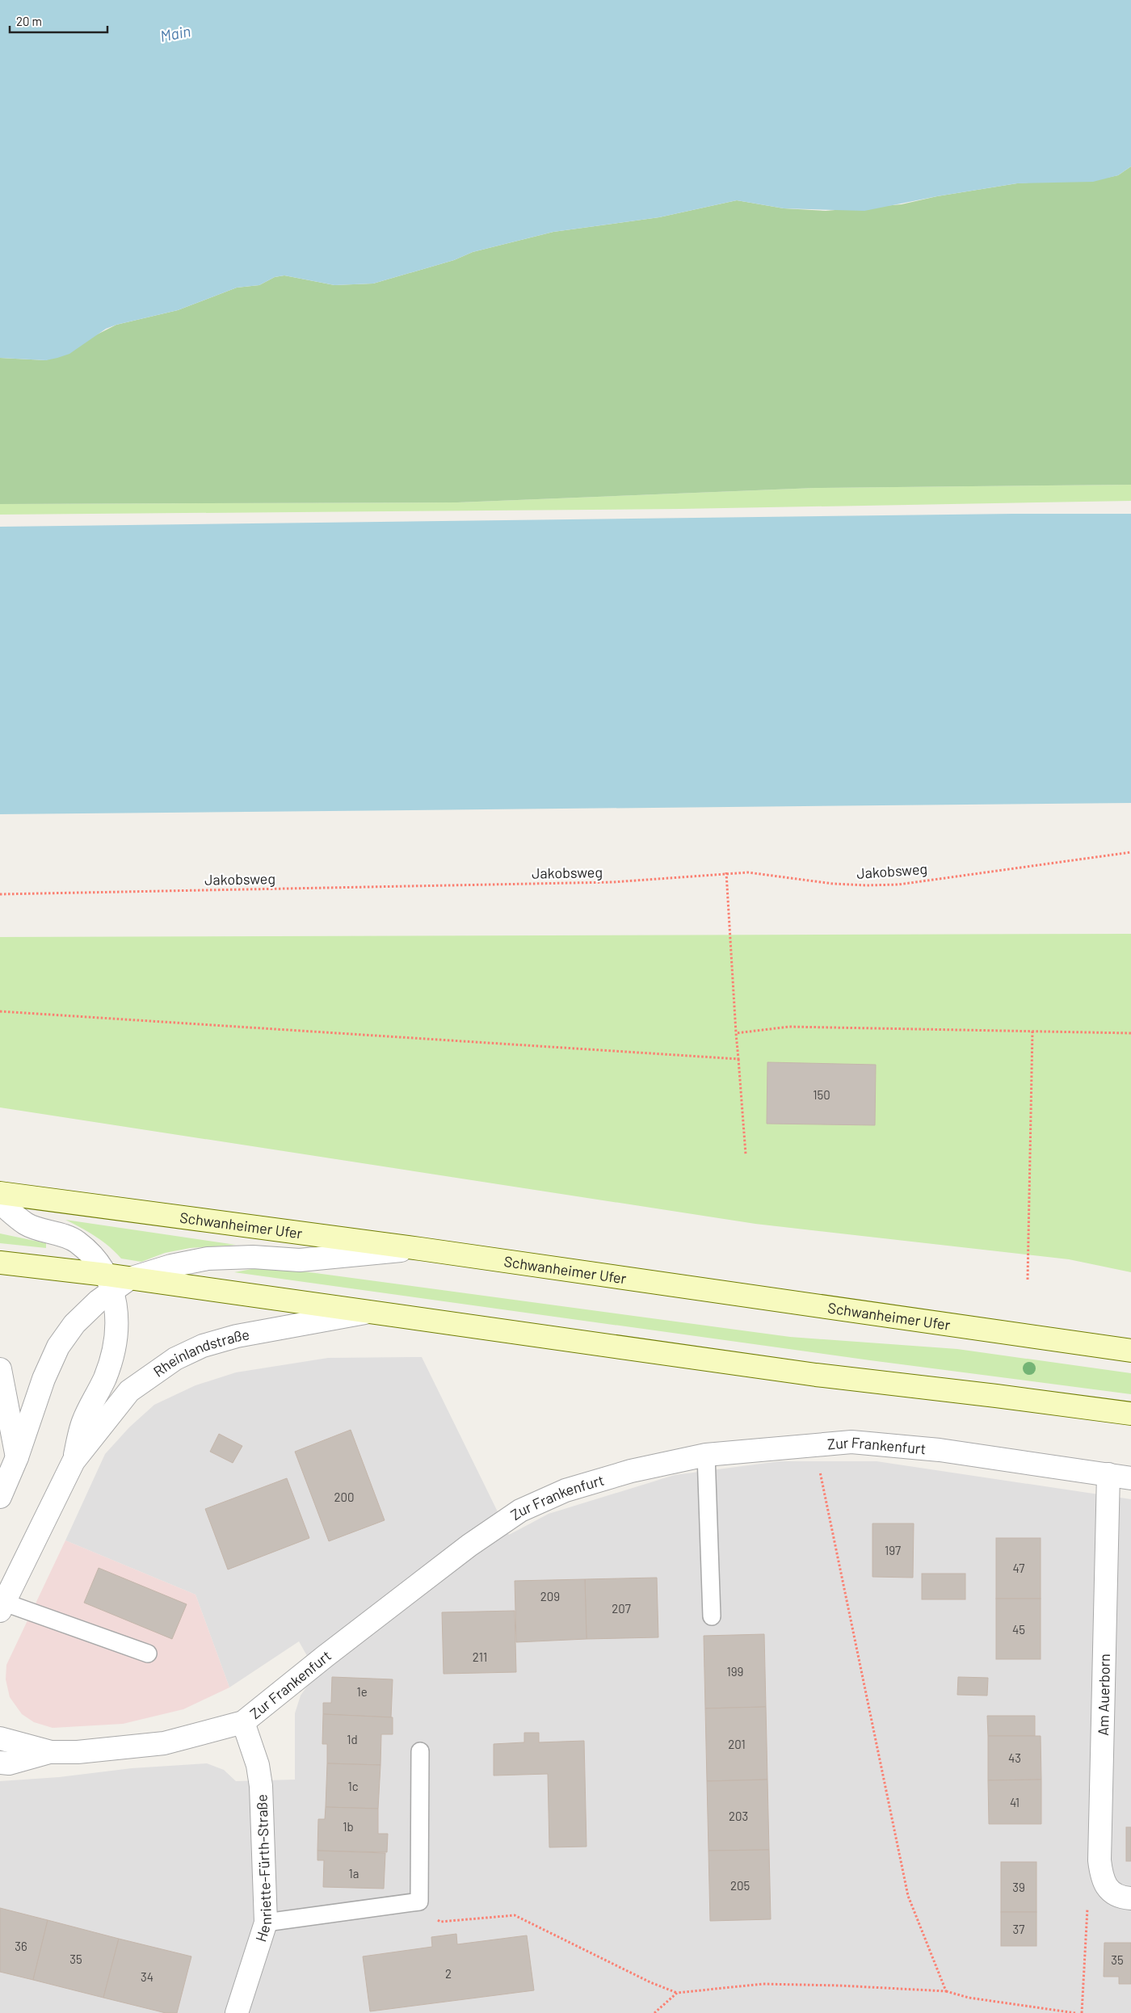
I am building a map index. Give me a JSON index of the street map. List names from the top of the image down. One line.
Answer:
{"streets":{"main road":["Schwanheimer Ufer"],"street":["Rheinlandstraße","Zur Frankenfurt","Am Auerborn","Henriette-Fürth-Straße"],"path":["Jakobsweg"]},"crossings":[["Zur Frankenfurt","Am Auerborn"],["Zur Frankenfurt","Henriette-Fürth-Straße"]],"water":["Main"],"house_numbers":["150","200","197","47","209","207","45","211","199","1e","1d","201","43","1c","41","203","1b","1a","205","39","37","36","35","35","2","34"],"scale_bar":"20 m"}
